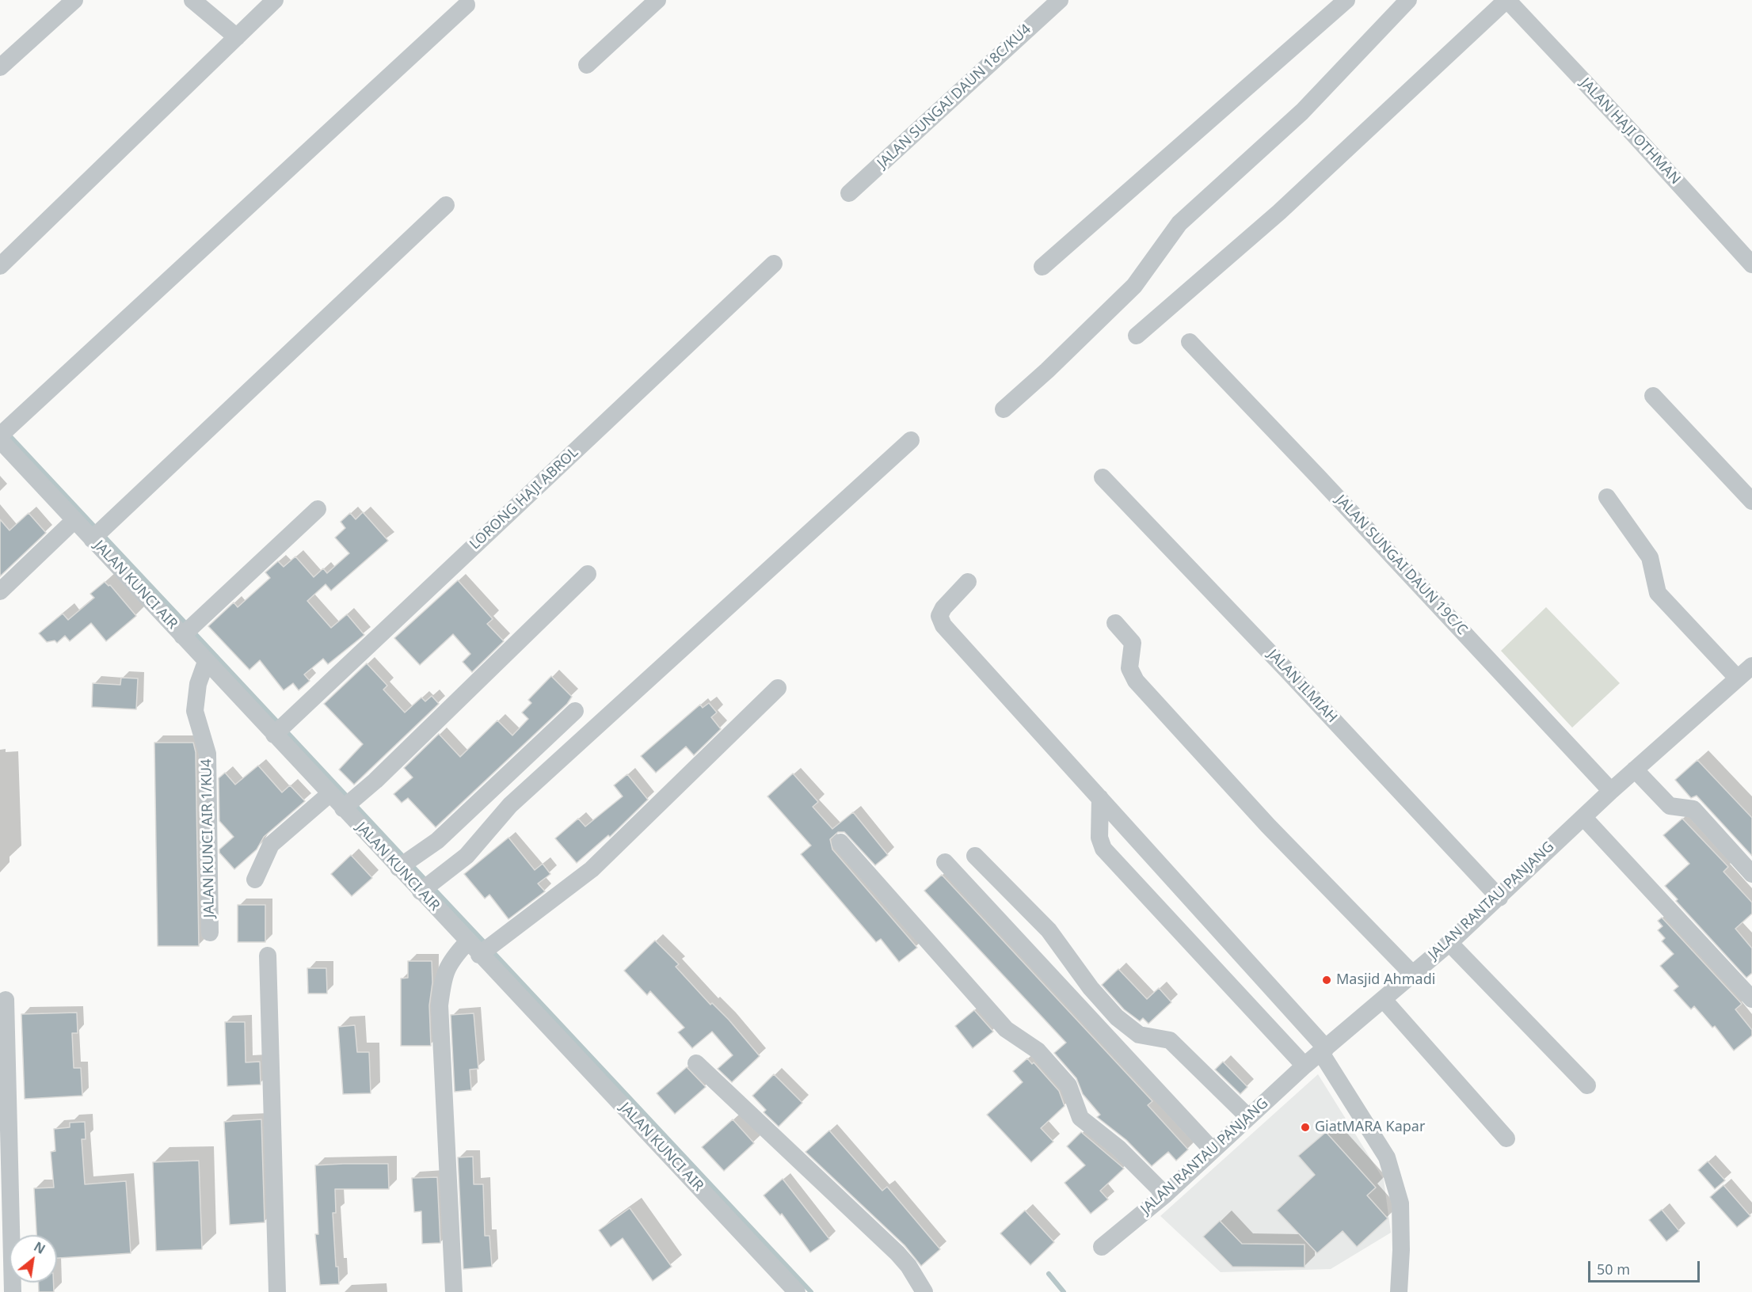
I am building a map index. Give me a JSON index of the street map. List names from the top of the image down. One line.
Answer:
{"streets":{"street":["JALAN SUNGAI DAUN 18C/KU4","JALAN HAJI OTHMAN","LORONG HAJI ABROL","JALAN SUNGAI DAUN 19C/C","JALAN KUNCI AIR","JALAN ILMIAH","JALAN KUNCI AIR 1/KU4","JALAN RANTAU PANJANG"]},"crossings":[["LORONG HAJI ABROL","JALAN KUNCI AIR"],["JALAN SUNGAI DAUN 19C/C","JALAN RANTAU PANJANG"],["JALAN KUNCI AIR","JALAN KUNCI AIR 1/KU4"],["JALAN ILMIAH","JALAN RANTAU PANJANG"]],"places":["Masjid Ahmadi","GiatMARA Kapar"],"scale_bar":"50 m","north":"top right"}
